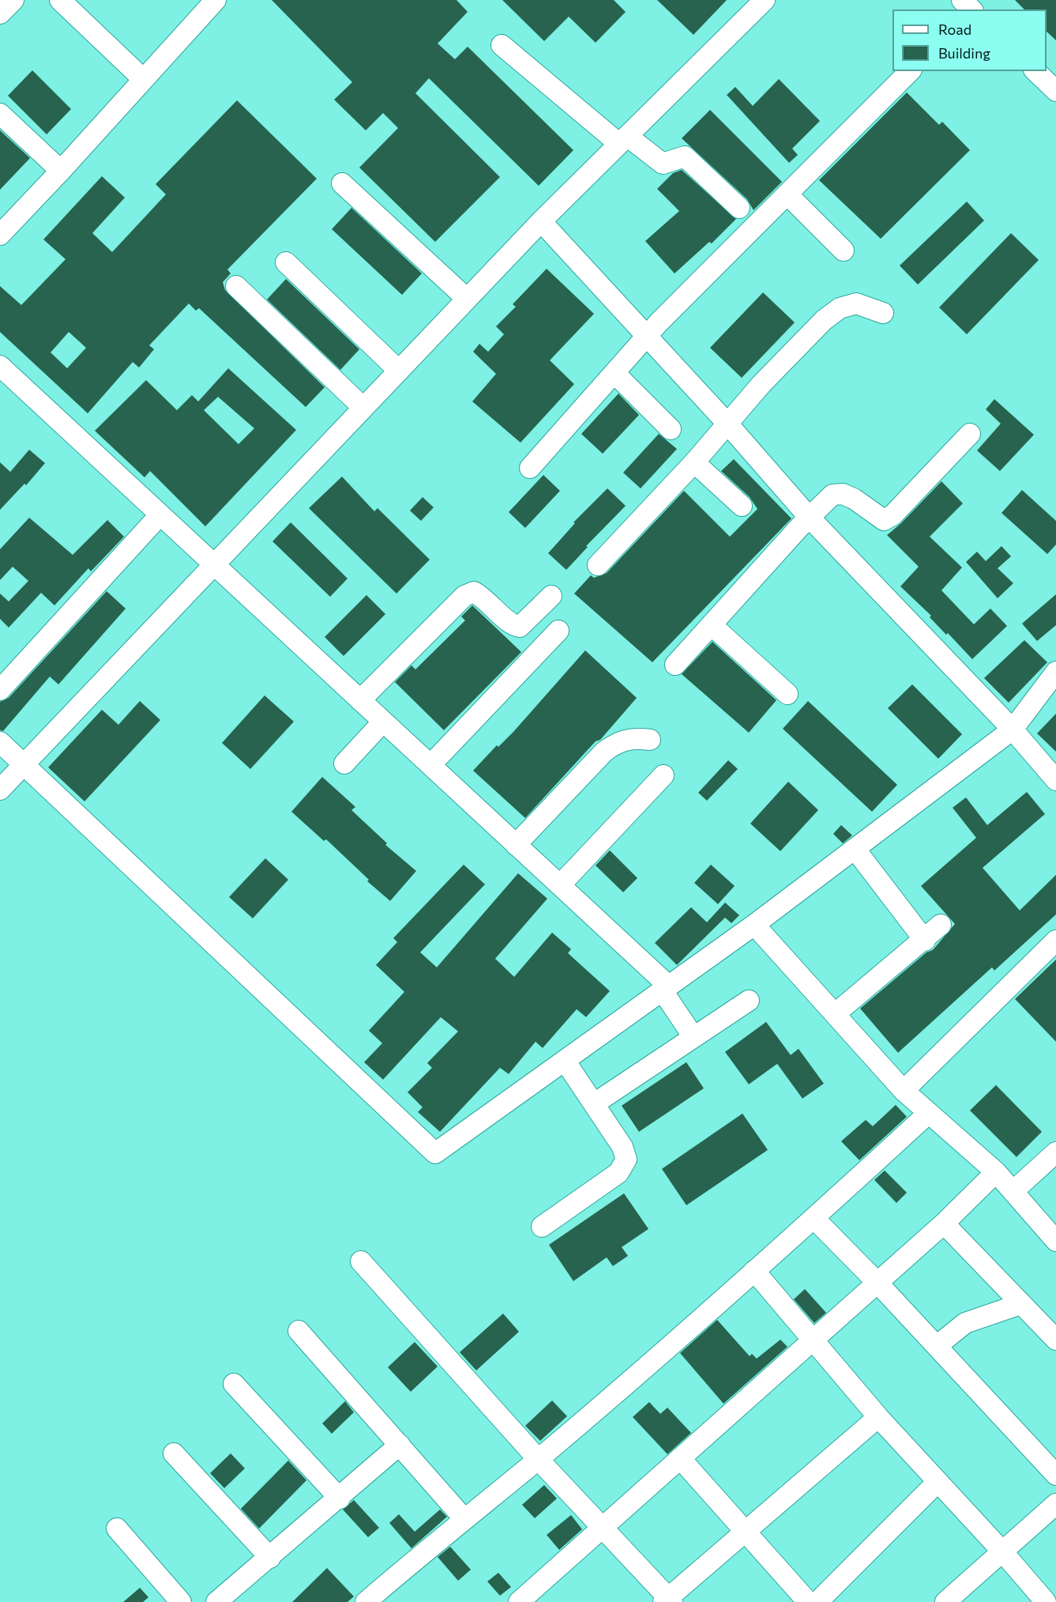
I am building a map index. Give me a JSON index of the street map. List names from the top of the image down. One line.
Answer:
{"legend":["Road","Building"]}
